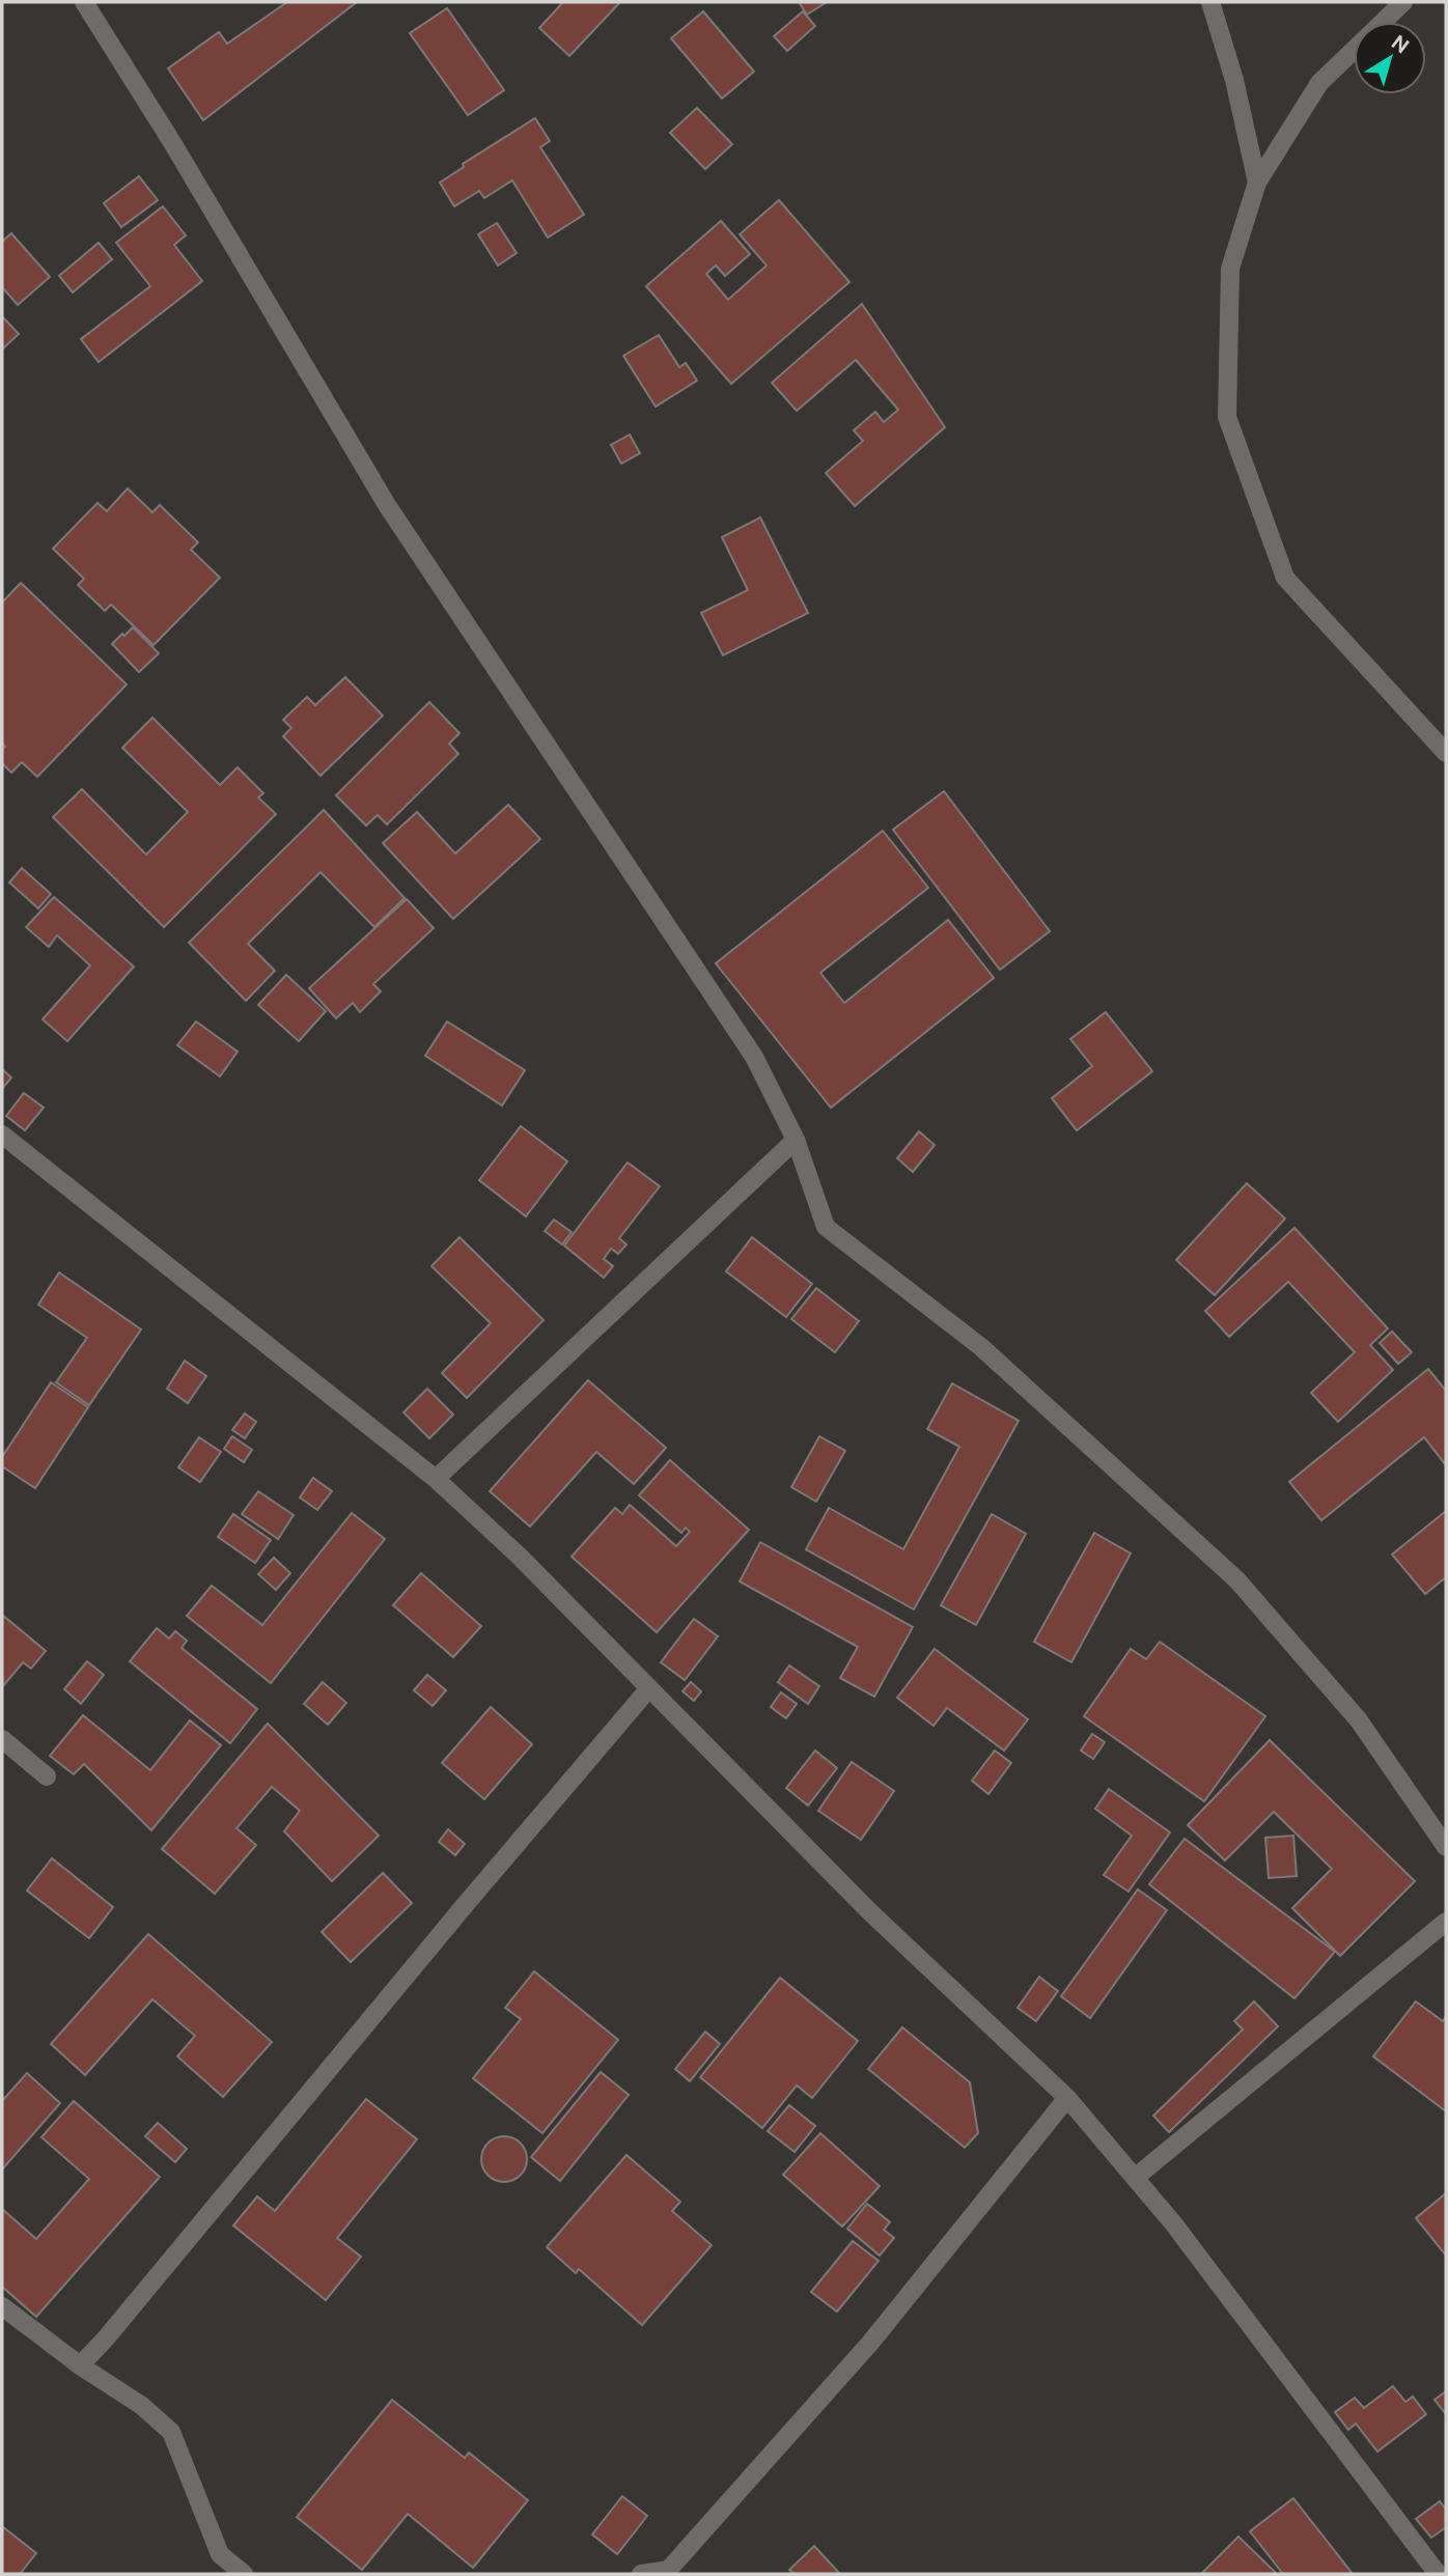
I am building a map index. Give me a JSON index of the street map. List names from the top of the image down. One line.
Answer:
{"north":"top right"}
